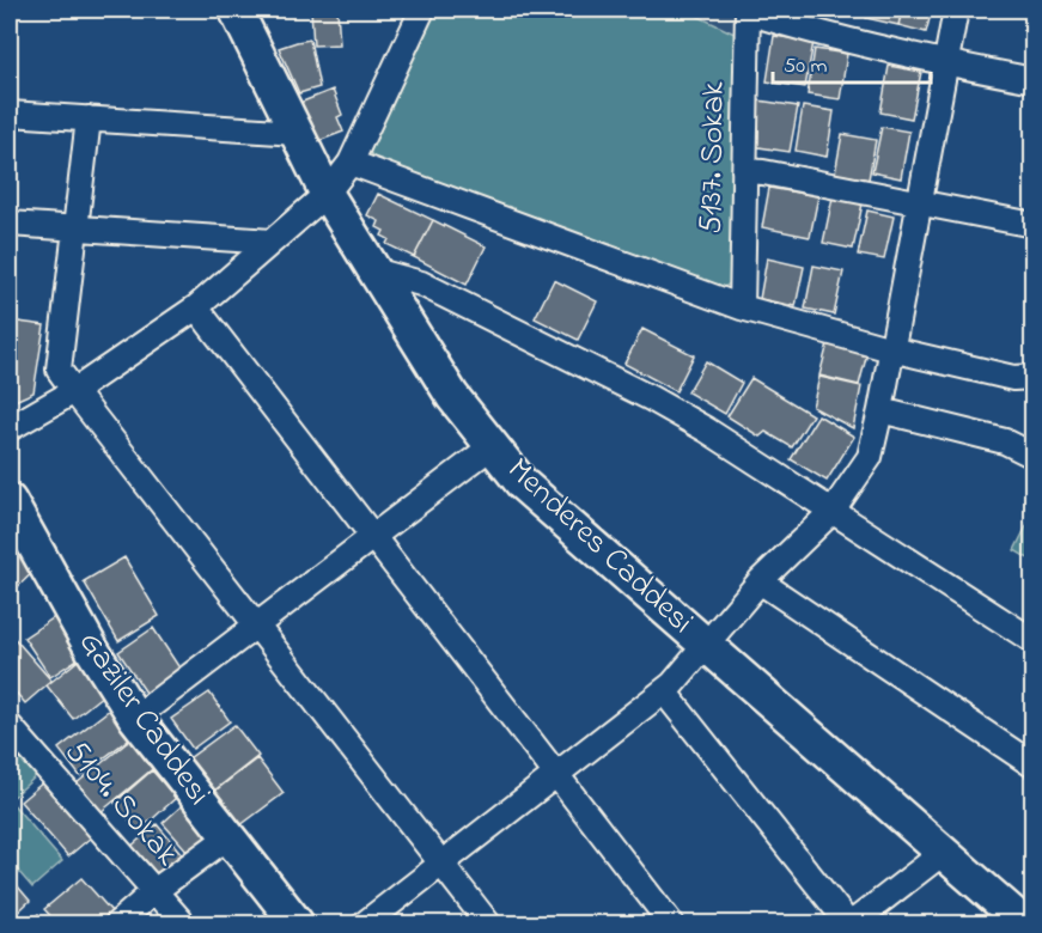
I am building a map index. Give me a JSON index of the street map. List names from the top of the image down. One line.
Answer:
{"streets":{"street":["5137. Sokak","Menderes Caddesi","Gaziler Caddesi","5104. Sokak"]},"scale_bar":"50 m"}
